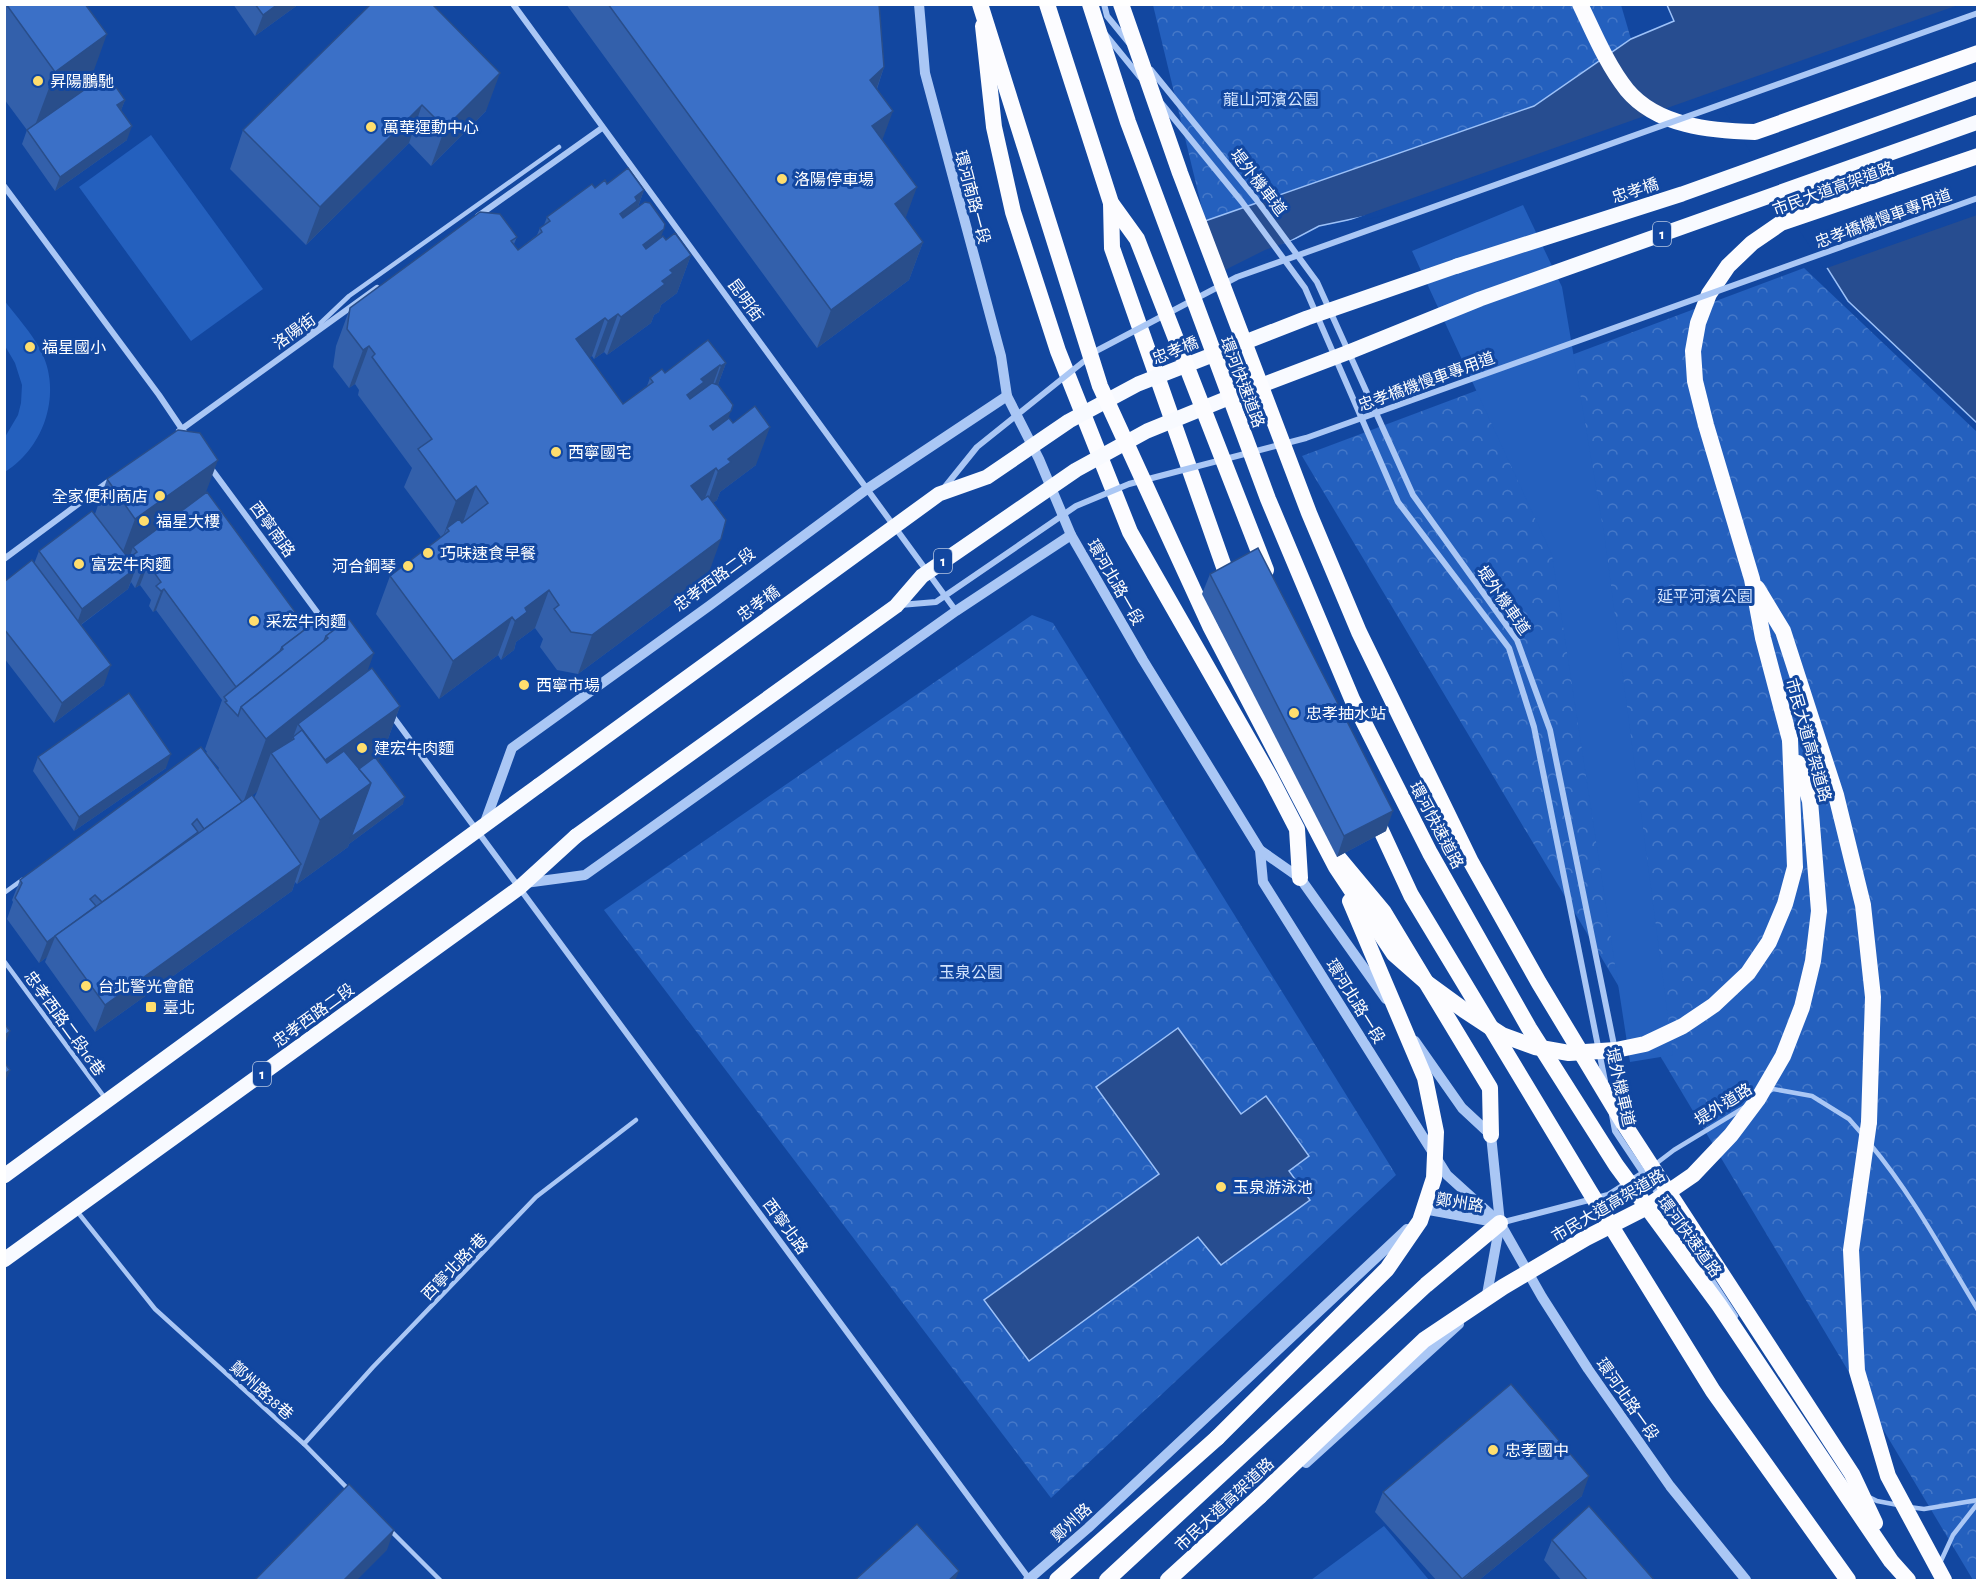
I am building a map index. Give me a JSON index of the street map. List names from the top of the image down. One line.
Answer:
{"streets":{"highway":["市民大道高架道路","環河快速道路"],"main road":["忠孝橋","1","忠孝西路二段"],"street":["堤外機車道","環河南路一段","忠孝橋機慢車專用道","昆明街","洛陽街","西寧南路","環河北路一段","堤外道路","鄭州路","西寧北路"],"lane":["忠孝西路二段16巷","西寧北路1巷","鄭州路38巷"]},"crossings":[["堤外機車道","環河快速道路"],["堤外機車道","堤外道路"],["忠孝橋","1"],["忠孝橋","忠孝西路二段"],["環河南路一段","忠孝西路二段"],["環河南路一段","環河北路一段"],["忠孝橋機慢車專用道","1"],["忠孝橋機慢車專用道","忠孝西路二段"],["1","忠孝西路二段"],["1","忠孝西路二段16巷"],["昆明街","忠孝西路二段"],["忠孝西路二段","環河北路一段"],["忠孝西路二段","西寧北路"],["忠孝西路二段","鄭州路38巷"],["環河北路一段","堤外道路"],["環河北路一段","鄭州路"],["堤外道路","鄭州路"],["鄭州路","西寧北路"],["西寧北路1巷","鄭州路38巷"]],"parks":["龍山河濱公園","延平河濱公園","玉泉公園"],"places":{"other":["昇陽鵬馳","萬華運動中心","洛陽停車場","福星國小","西寧國宅","全家便利商店","福星大樓","巧味速食早餐","富宏牛肉麵","河合鋼琴","采宏牛肉麵","西寧市場","忠孝抽水站","建宏牛肉麵","台北警光會館","玉泉游泳池","忠孝國中"],"transit":["臺北"]}}
